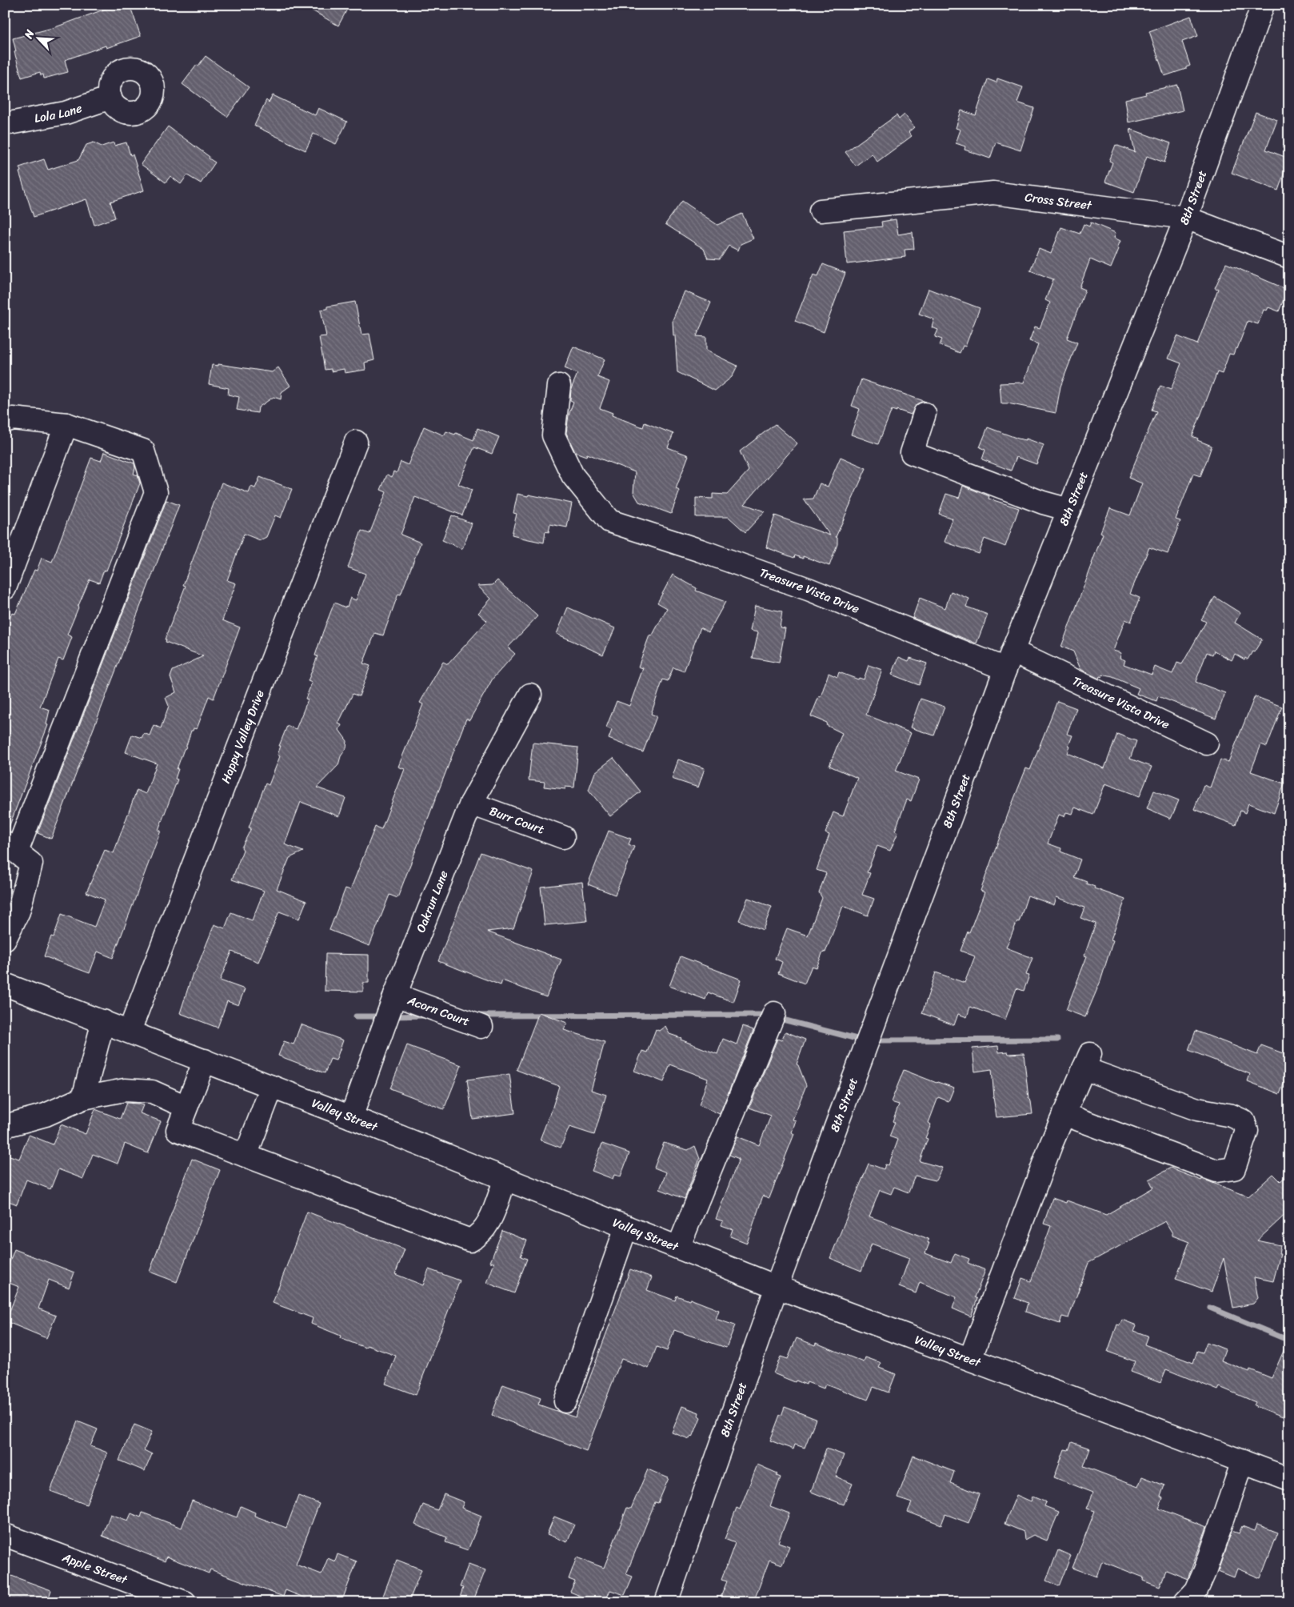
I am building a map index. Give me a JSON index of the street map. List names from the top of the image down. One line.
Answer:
{"streets":{"street":["Lola Lane","8th Street","Cross Street","Treasure Vista Drive","Happy Valley Drive","Burr Court","Oakrun Lane","Acorn Court","Valley Street","Apple Street"]},"crossings":[["8th Street","Cross Street"],["8th Street","Treasure Vista Drive"],["8th Street","Valley Street"],["Happy Valley Drive","Valley Street"],["Burr Court","Oakrun Lane"],["Oakrun Lane","Acorn Court"],["Oakrun Lane","Valley Street"]],"north":"top left"}
